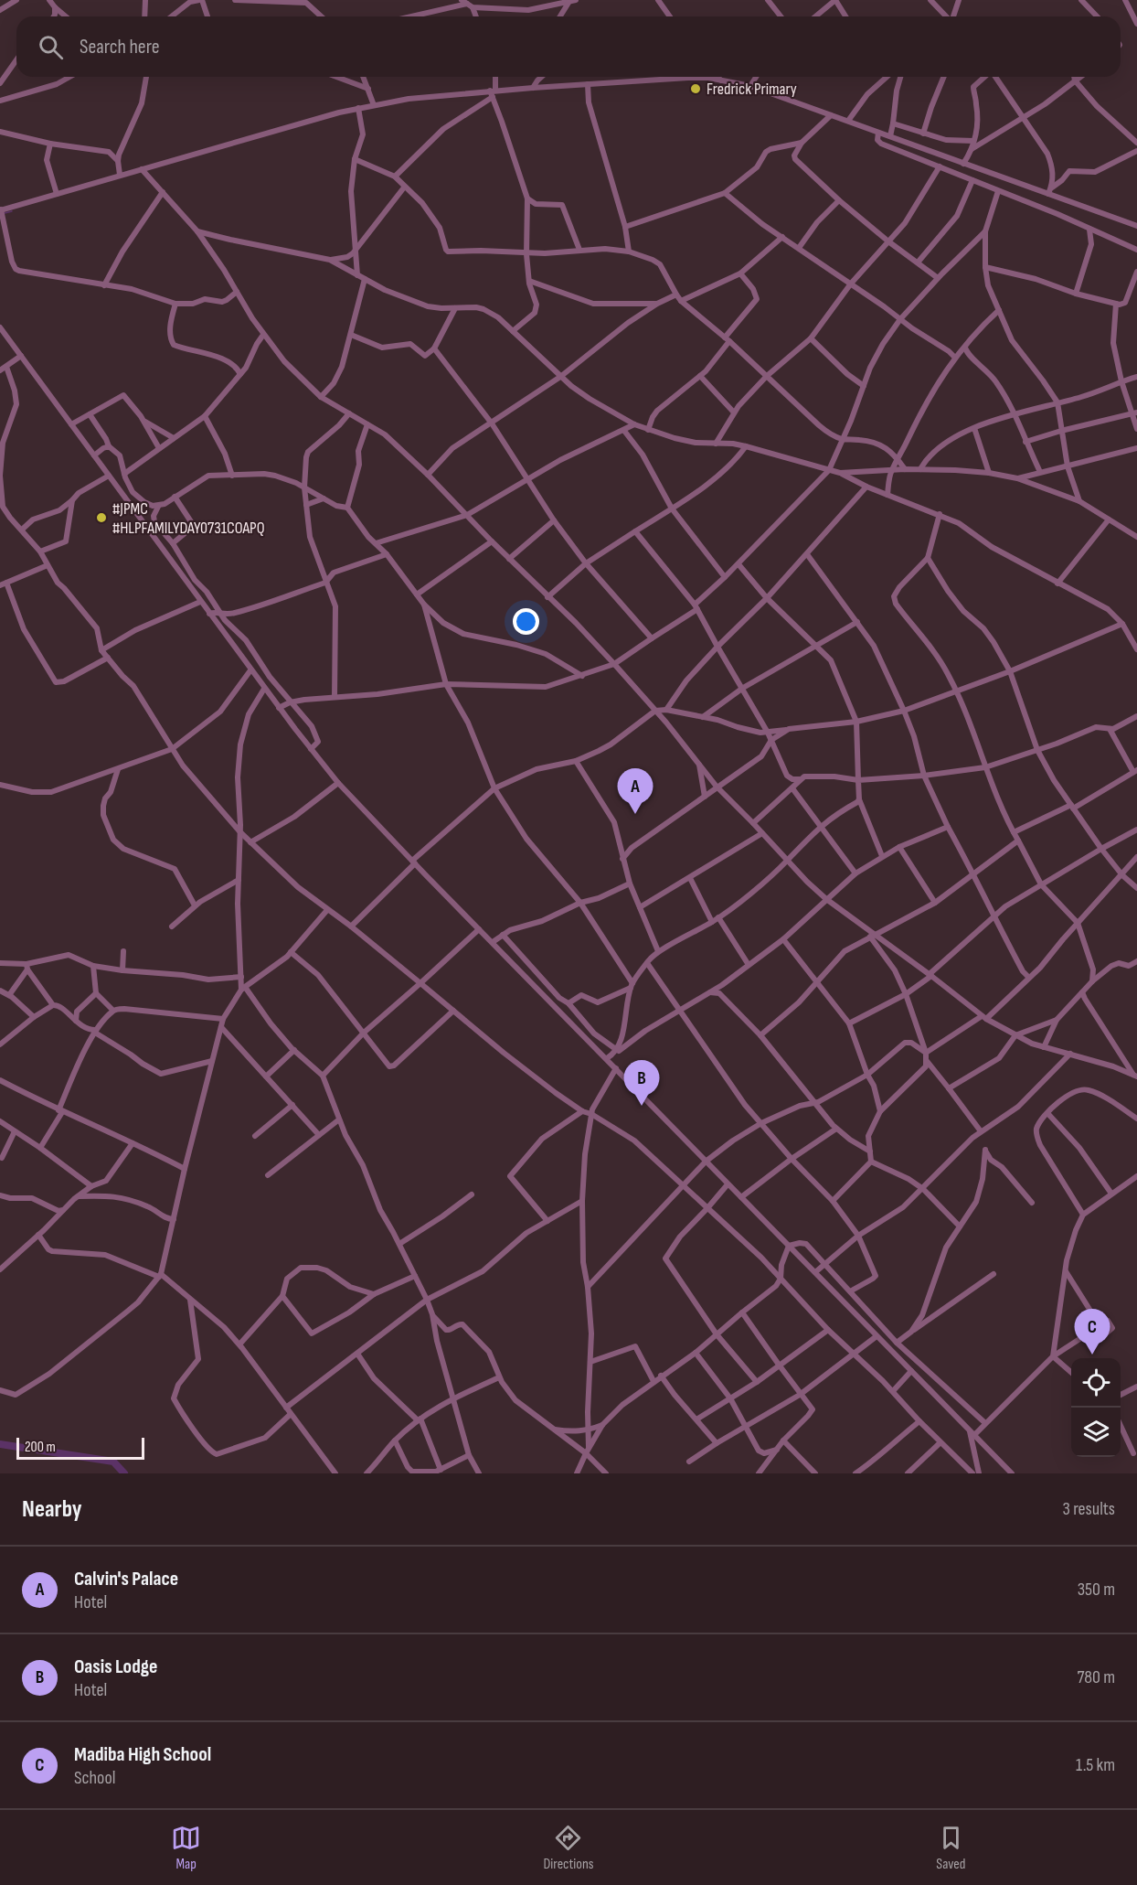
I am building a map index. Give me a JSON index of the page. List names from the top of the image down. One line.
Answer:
{"places":["Fredrick Primary","#JPMC #HLPFAMILYDAY0731COAPQ"],"scale_bar":"200 m","page":{"search":"Search here","pins":["A","B","C"],"scale":"200 m","heading":["Nearby","3 results"],"list":[{"mark":"A","name":"Calvin's Palace","note":"Hotel","value":"350 m"},{"mark":"B","name":"Oasis Lodge","note":"Hotel","value":"780 m"},{"mark":"C","name":"Madiba High School","note":"School","value":"1.5 km"}],"nav":["Map","Directions","Saved"]}}
